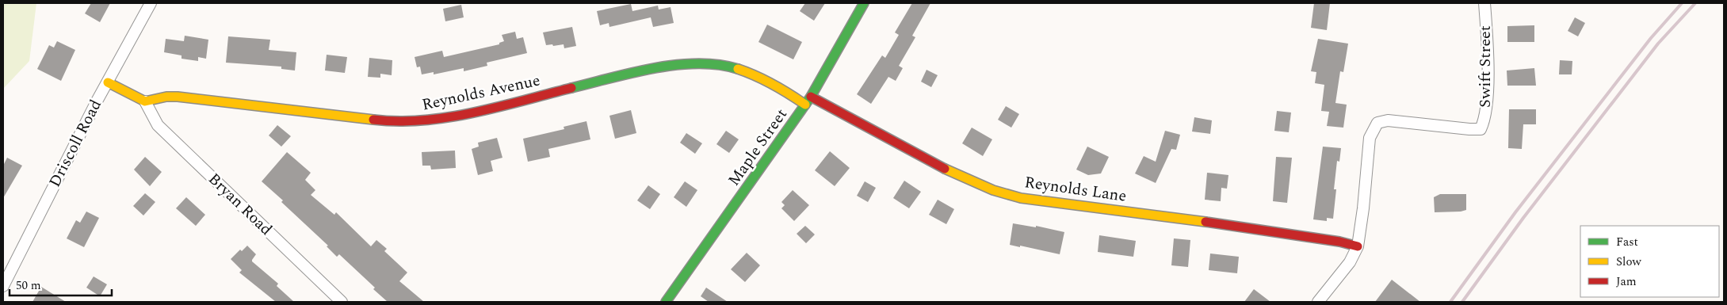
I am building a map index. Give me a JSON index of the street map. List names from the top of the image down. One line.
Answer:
{"streets":{"street":["Swift Street","Reynolds Avenue","Driscoll Road","Maple Street","Reynolds Lane","Bryan Road"]},"crossings":[["Swift Street","Reynolds Lane"],["Reynolds Avenue","Maple Street"],["Reynolds Avenue","Bryan Road"],["Maple Street","Reynolds Lane"]],"legend":["Fast","Slow","Jam"],"scale_bar":"50 m"}
